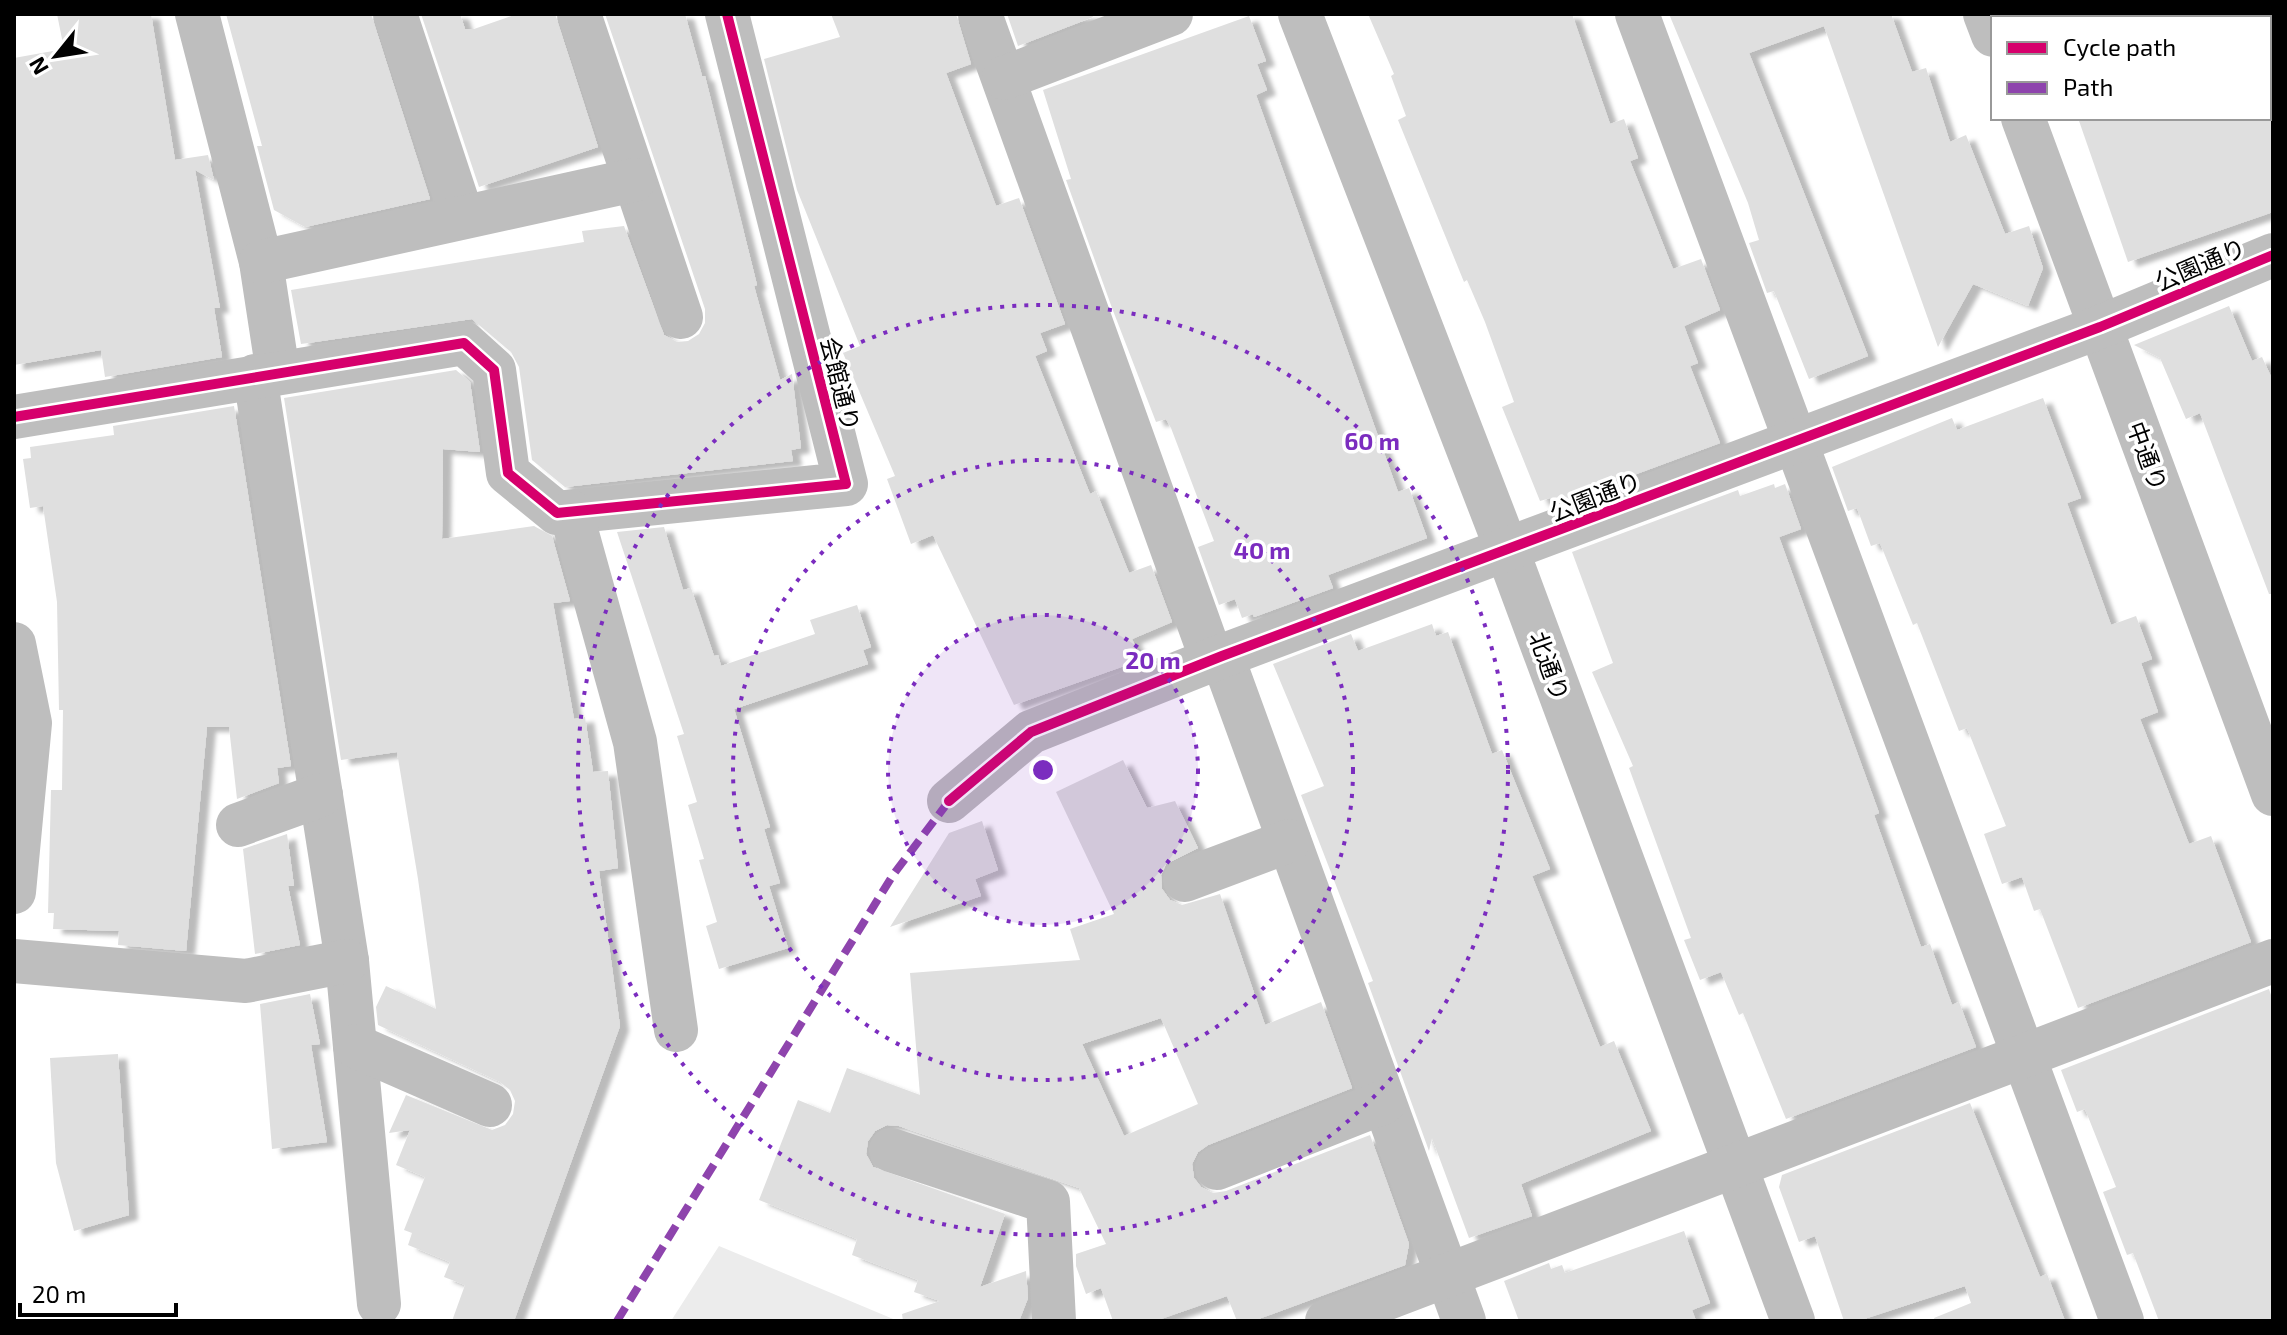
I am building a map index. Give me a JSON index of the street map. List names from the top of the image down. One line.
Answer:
{"streets":{"street":["公園通り","会館通り","中通り","北通り"]},"crossings":[["公園通り","中通り"],["公園通り","北通り"]],"legend":["Cycle path","Path"],"scale_bar":"20 m","north":"bottom left","rings":["60 m","40 m","20 m"]}
